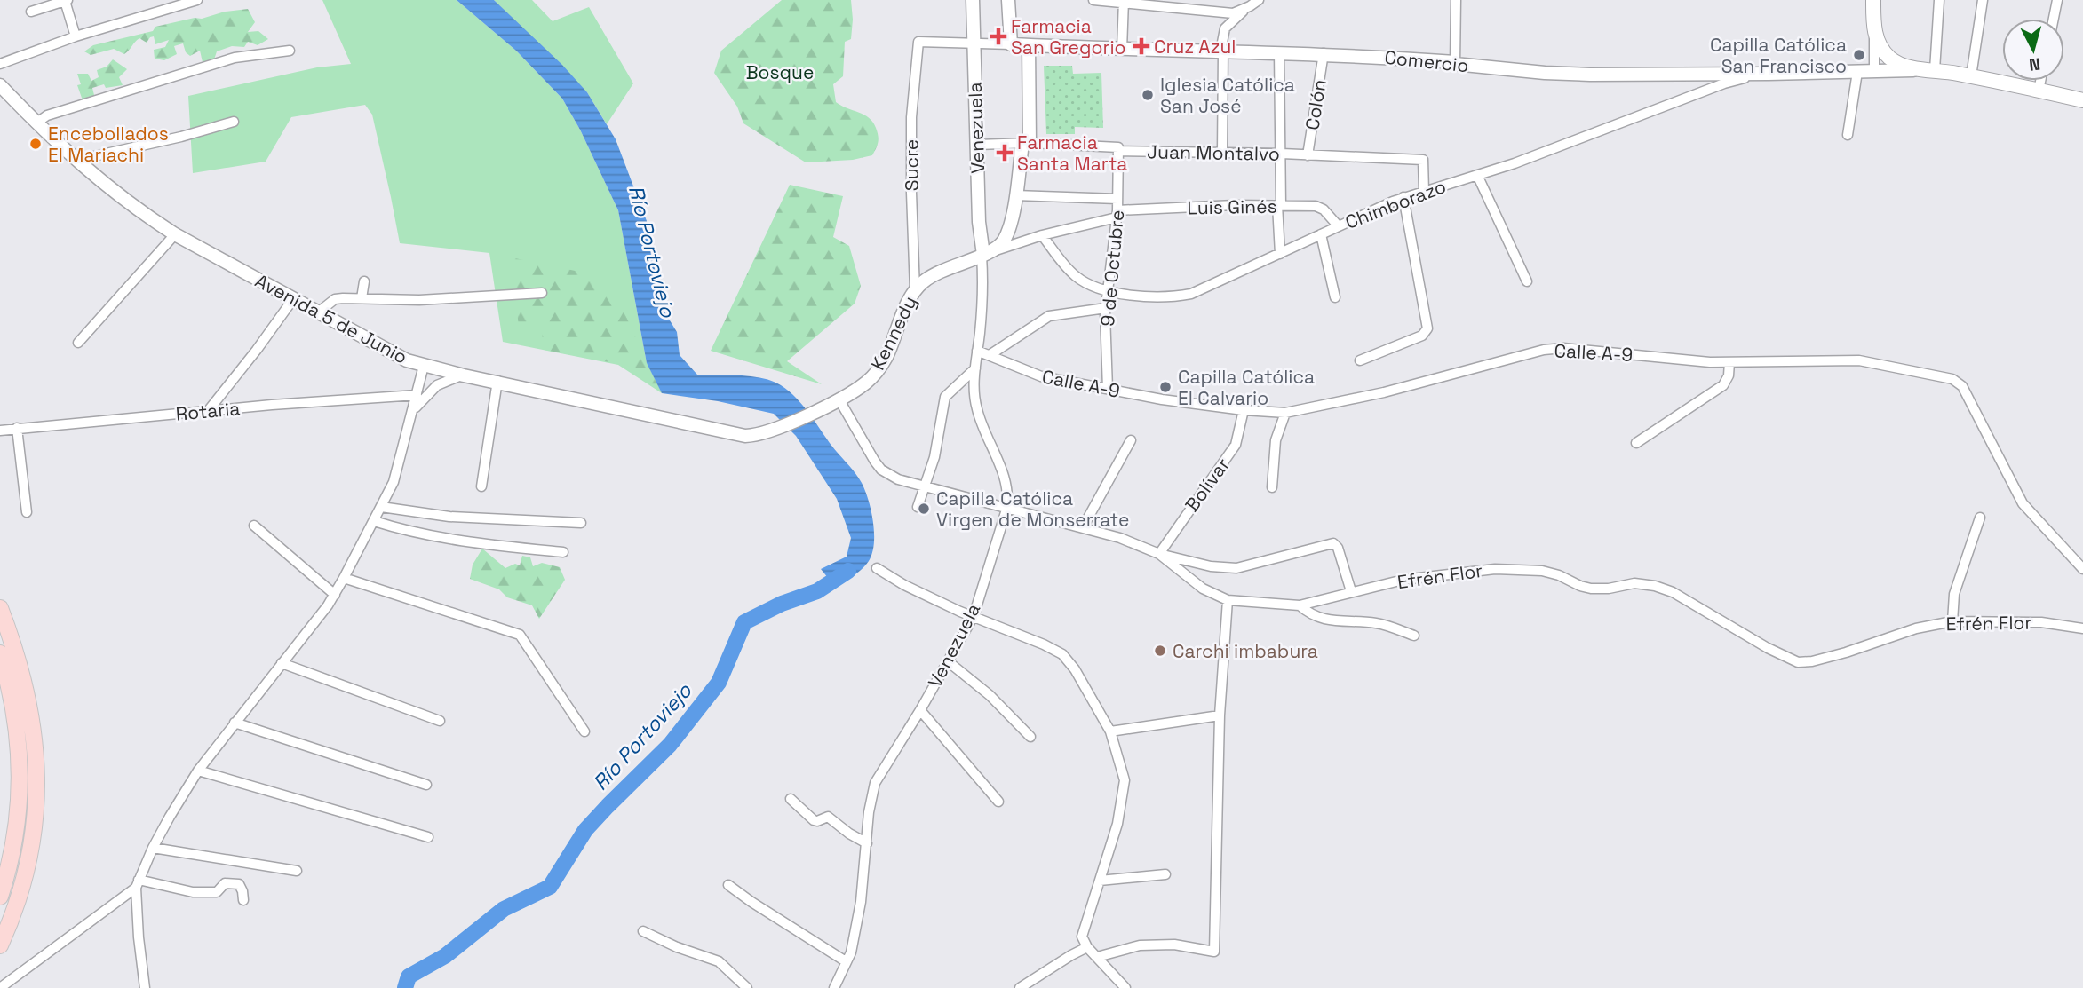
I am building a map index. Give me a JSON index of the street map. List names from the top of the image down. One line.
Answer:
{"streets":{"street":["Comercio","Colón","Venezuela","Juan Montalvo","Sucre","Chimborazo","Luis Ginés","9 de Octubre","Avenida 5 de Junio","Kennedy","Calle A-9","Rotaria","Bolívar","Efrén Flor"]},"crossings":[["Comercio","Colón"],["Comercio","Venezuela"],["Comercio","Sucre"],["Comercio","Chimborazo"],["Colón","Juan Montalvo"],["Venezuela","Juan Montalvo"],["Venezuela","Luis Ginés"],["Venezuela","Kennedy"],["Venezuela","Calle A-9"],["Venezuela","Efrén Flor"],["Juan Montalvo","Chimborazo"],["Juan Montalvo","9 de Octubre"],["Sucre","Kennedy"],["Chimborazo","Luis Ginés"],["Chimborazo","9 de Octubre"],["Luis Ginés","9 de Octubre"],["Luis Ginés","Kennedy"],["9 de Octubre","Calle A-9"],["Avenida 5 de Junio","Kennedy"],["Kennedy","Efrén Flor"],["Calle A-9","Bolívar"],["Bolívar","Efrén Flor"]],"water":["Río Portoviejo"],"parks":["Bosque"],"places":{"health":["Farmacia San Gregorio","Cruz Azul","Farmacia Santa Marta"],"other":["Capilla Católica San Francisco","Iglesia Católica San José","Encebollados El Mariachi","Capilla Católica El Calvario","Capilla Católica Virgen de Monserrate","Carchi imbabura"]},"north":"bottom"}
